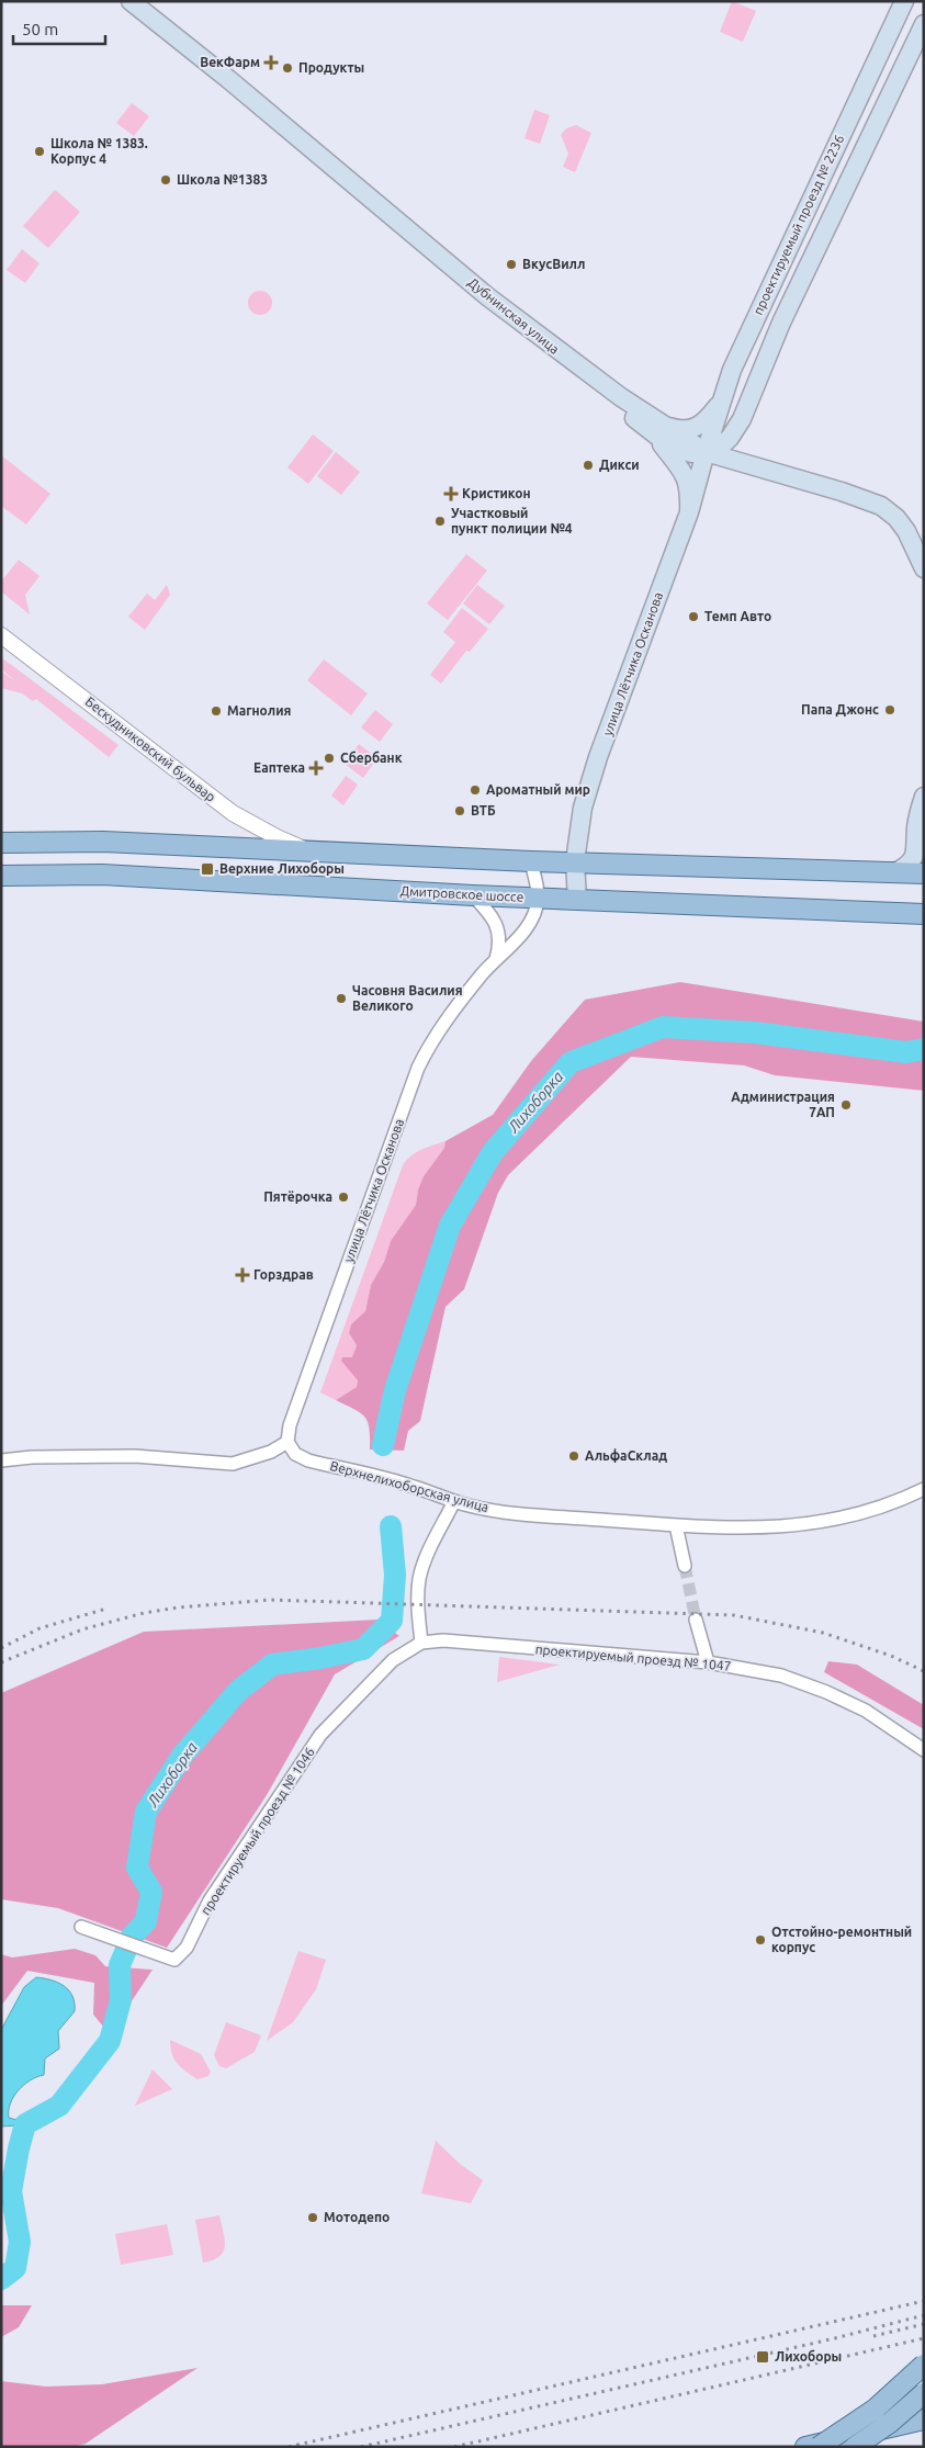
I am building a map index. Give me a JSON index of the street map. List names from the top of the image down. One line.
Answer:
{"streets":{"main road":["проектируемый проезд № 2236","Дубнинская улица","улица Лётчика Осканова","Дмитровское шоссе"],"street":["Бескудниковский бульвар","Верхнелихоборская улица","проектируемый проезд № 1047","проектируемый проезд № 1046"]},"crossings":[["проектируемый проезд № 2236","улица Лётчика Осканова"],["Дубнинская улица","улица Лётчика Осканова"],["улица Лётчика Осканова","Дмитровское шоссе"],["улица Лётчика Осканова","Верхнелихоборская улица"],["проектируемый проезд № 1047","проектируемый проезд № 1046"]],"water":["Лихоборка"],"places":{"health":["ВекФарм","Кристикон","Еаптека","Горздрав"],"other":["Продукты","Школа № 1383. Корпус 4","Школа №1383","ВкусВилл","Дикси","Участковый пункт полиции №4","Темп Авто","Папа Джонс","Магнолия","Сбербанк","Ароматный мир","ВТБ","Часовня Василия Великого","Администрация 7АП","Пятёрочка","АльфаСклад","Отстойно-ремонтный корпус","Мотодепо"],"transit":["Верхние Лихоборы","Лихоборы"]},"scale_bar":"50 m"}
